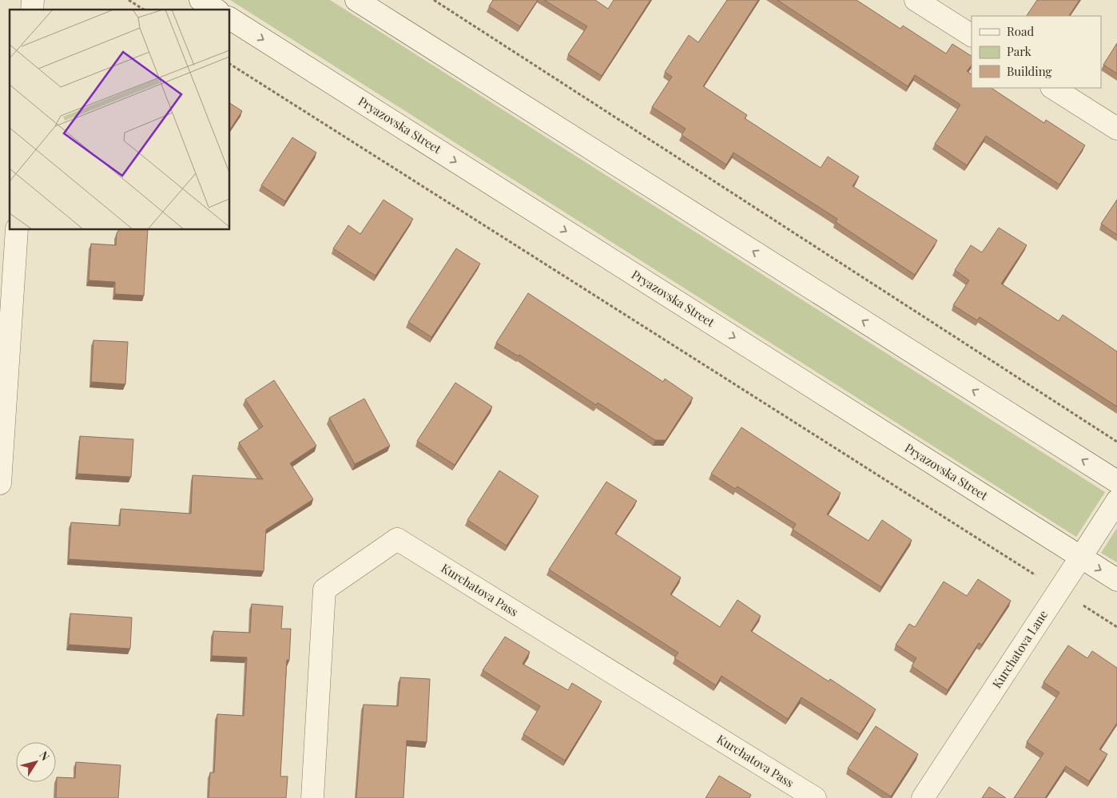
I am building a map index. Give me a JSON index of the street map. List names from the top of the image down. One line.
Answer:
{"streets":{"street":["Pryazovska Street","Kurchatova Pass","Kurchatova Lane"]},"crossings":[["Pryazovska Street","Kurchatova Lane"]],"legend":["Road","Park","Building"],"north":"top right"}
